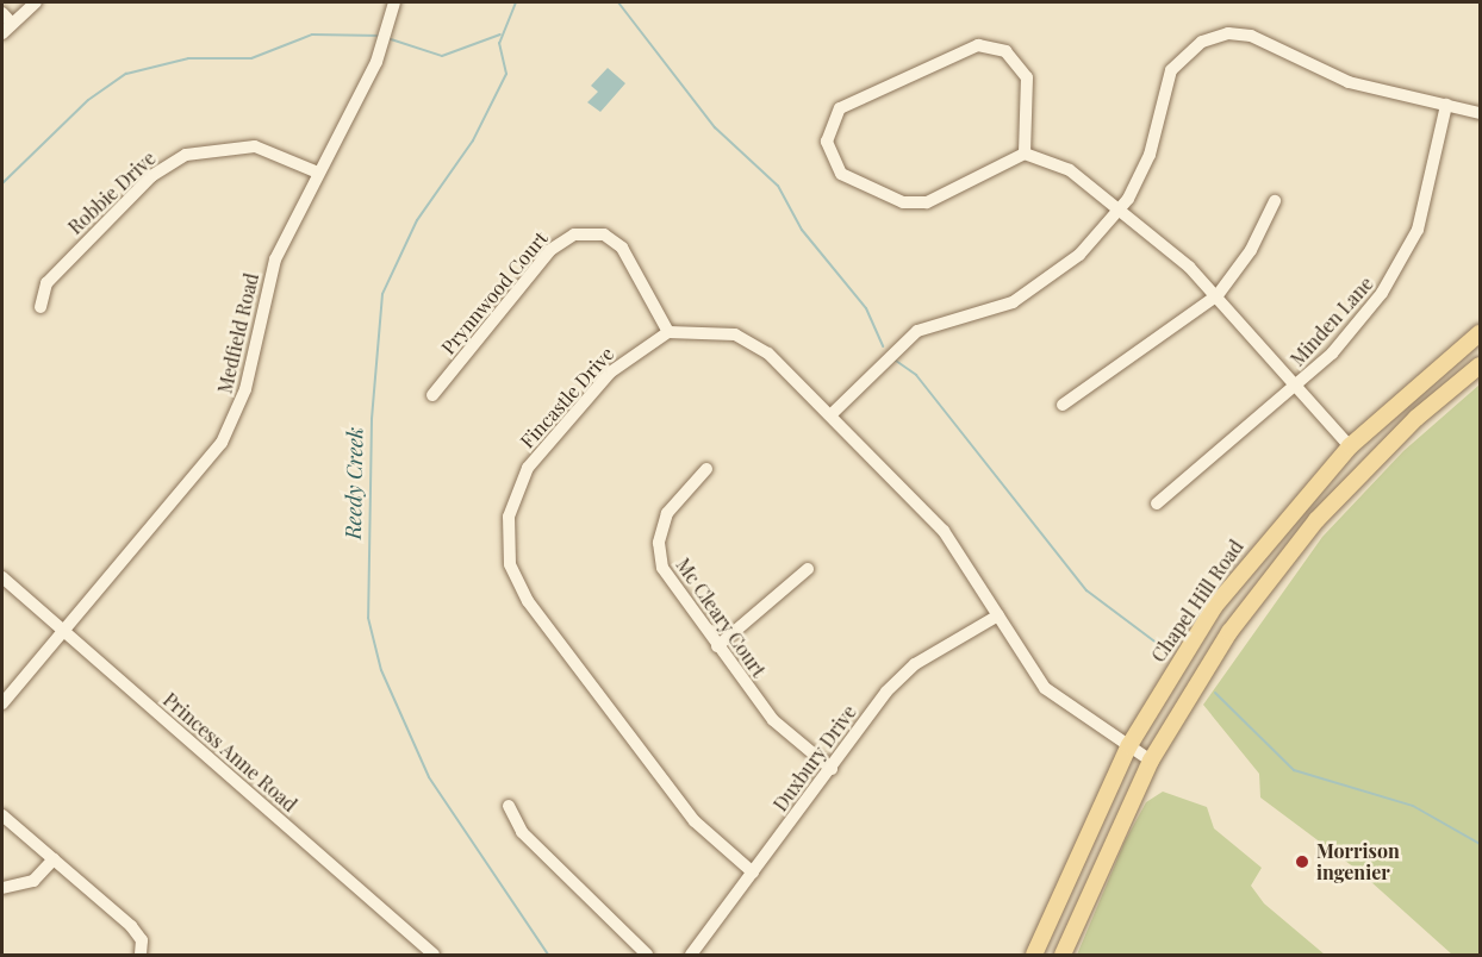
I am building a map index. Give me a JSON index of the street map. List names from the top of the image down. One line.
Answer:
{"streets":{"main road":["Chapel Hill Road"],"street":["Robbie Drive","Prynnwood Court","Minden Lane","Medfield Road","Fincastle Drive","Mc Cleary Court","Princess Anne Road","Duxbury Drive"]},"crossings":[["Robbie Drive","Medfield Road"],["Prynnwood Court","Fincastle Drive"],["Medfield Road","Princess Anne Road"],["Fincastle Drive","Duxbury Drive"],["Mc Cleary Court","Duxbury Drive"]],"water":["Reedy Creek"],"places":["Morrison ingenier"]}
